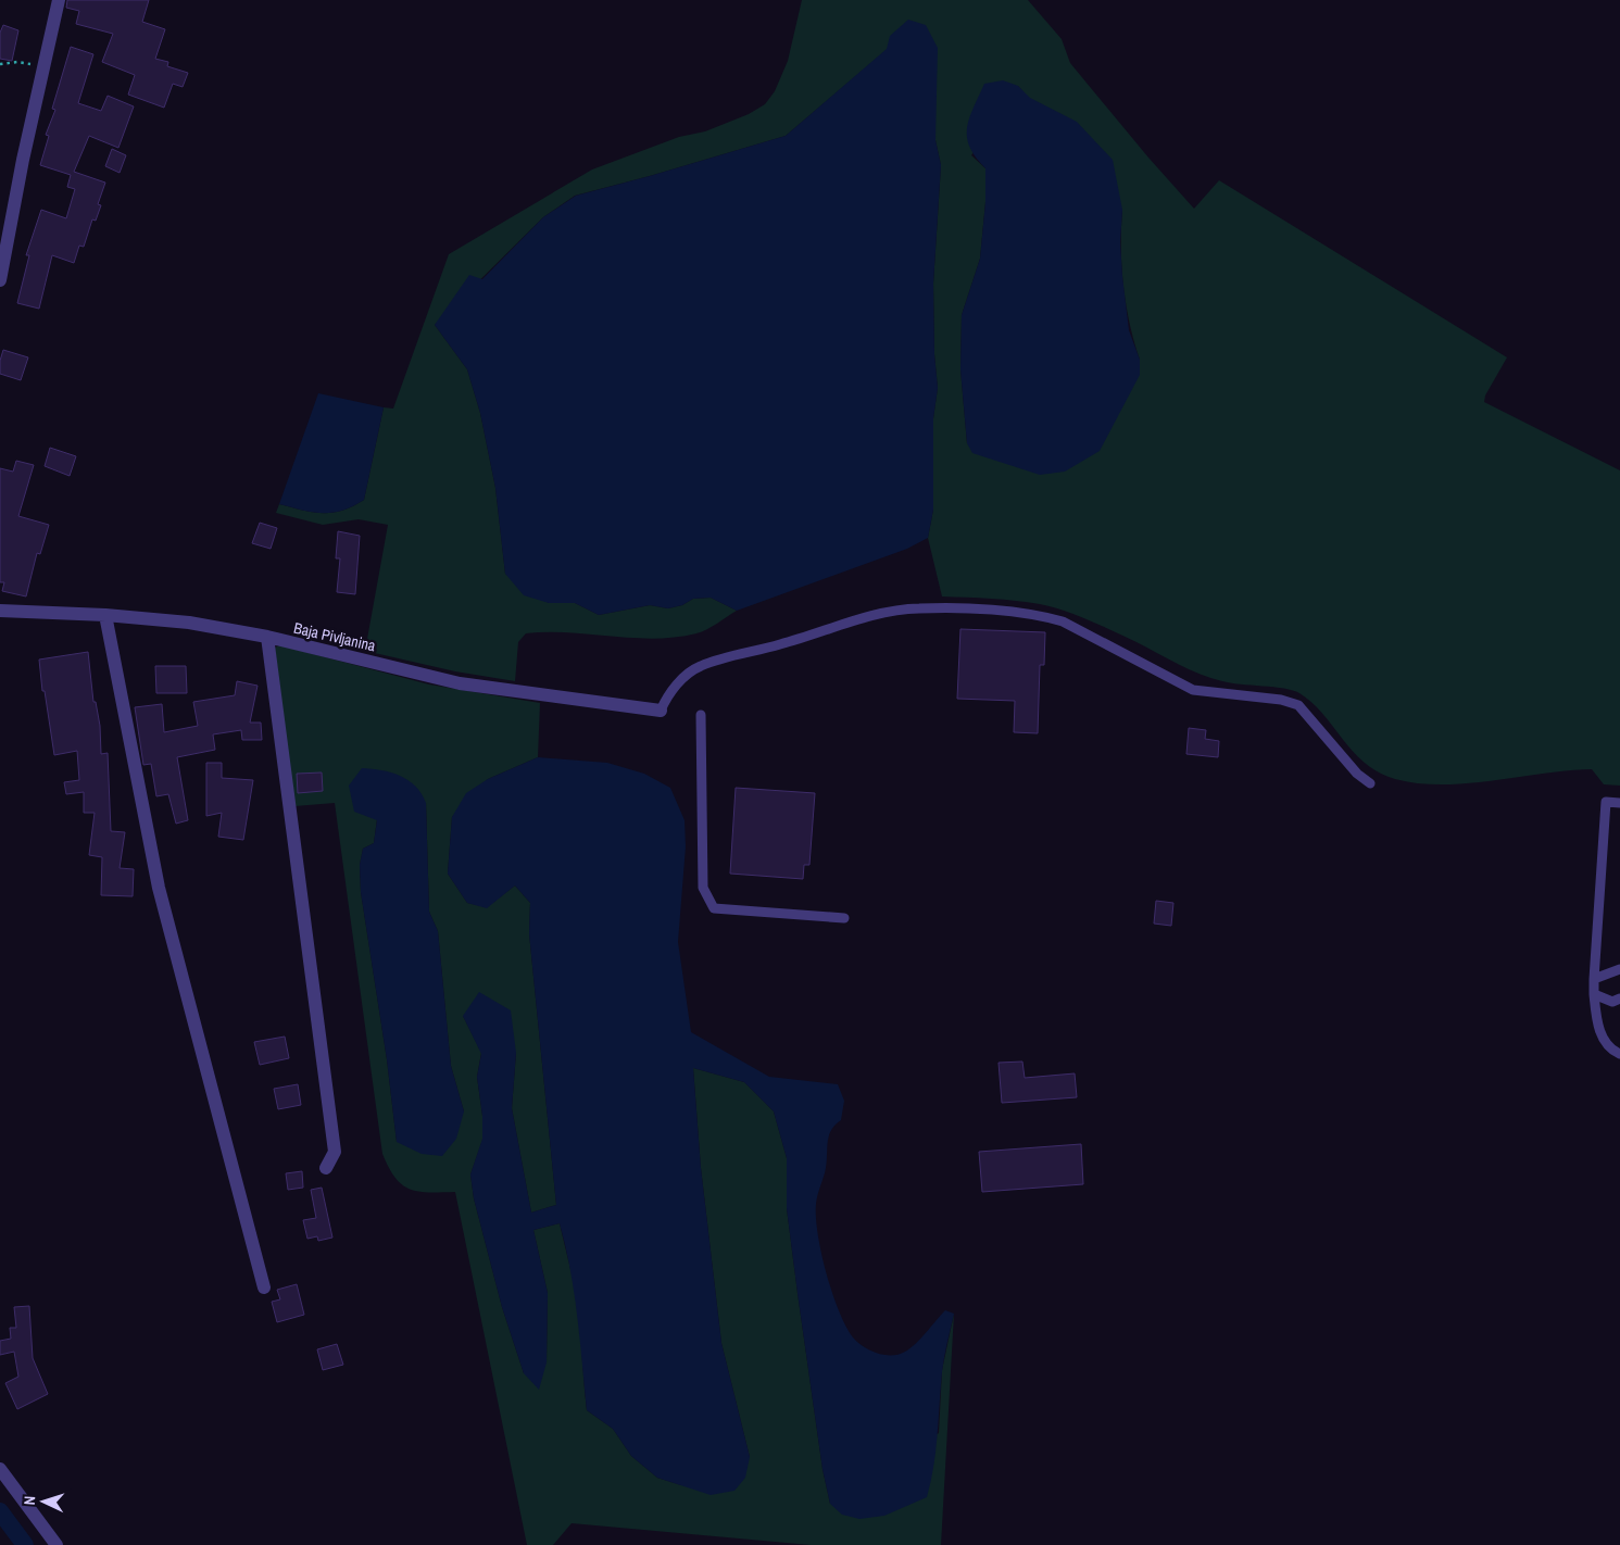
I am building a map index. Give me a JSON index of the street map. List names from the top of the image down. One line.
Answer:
{"streets":{"street":["Baja Pivljanina"]},"north":"left"}
